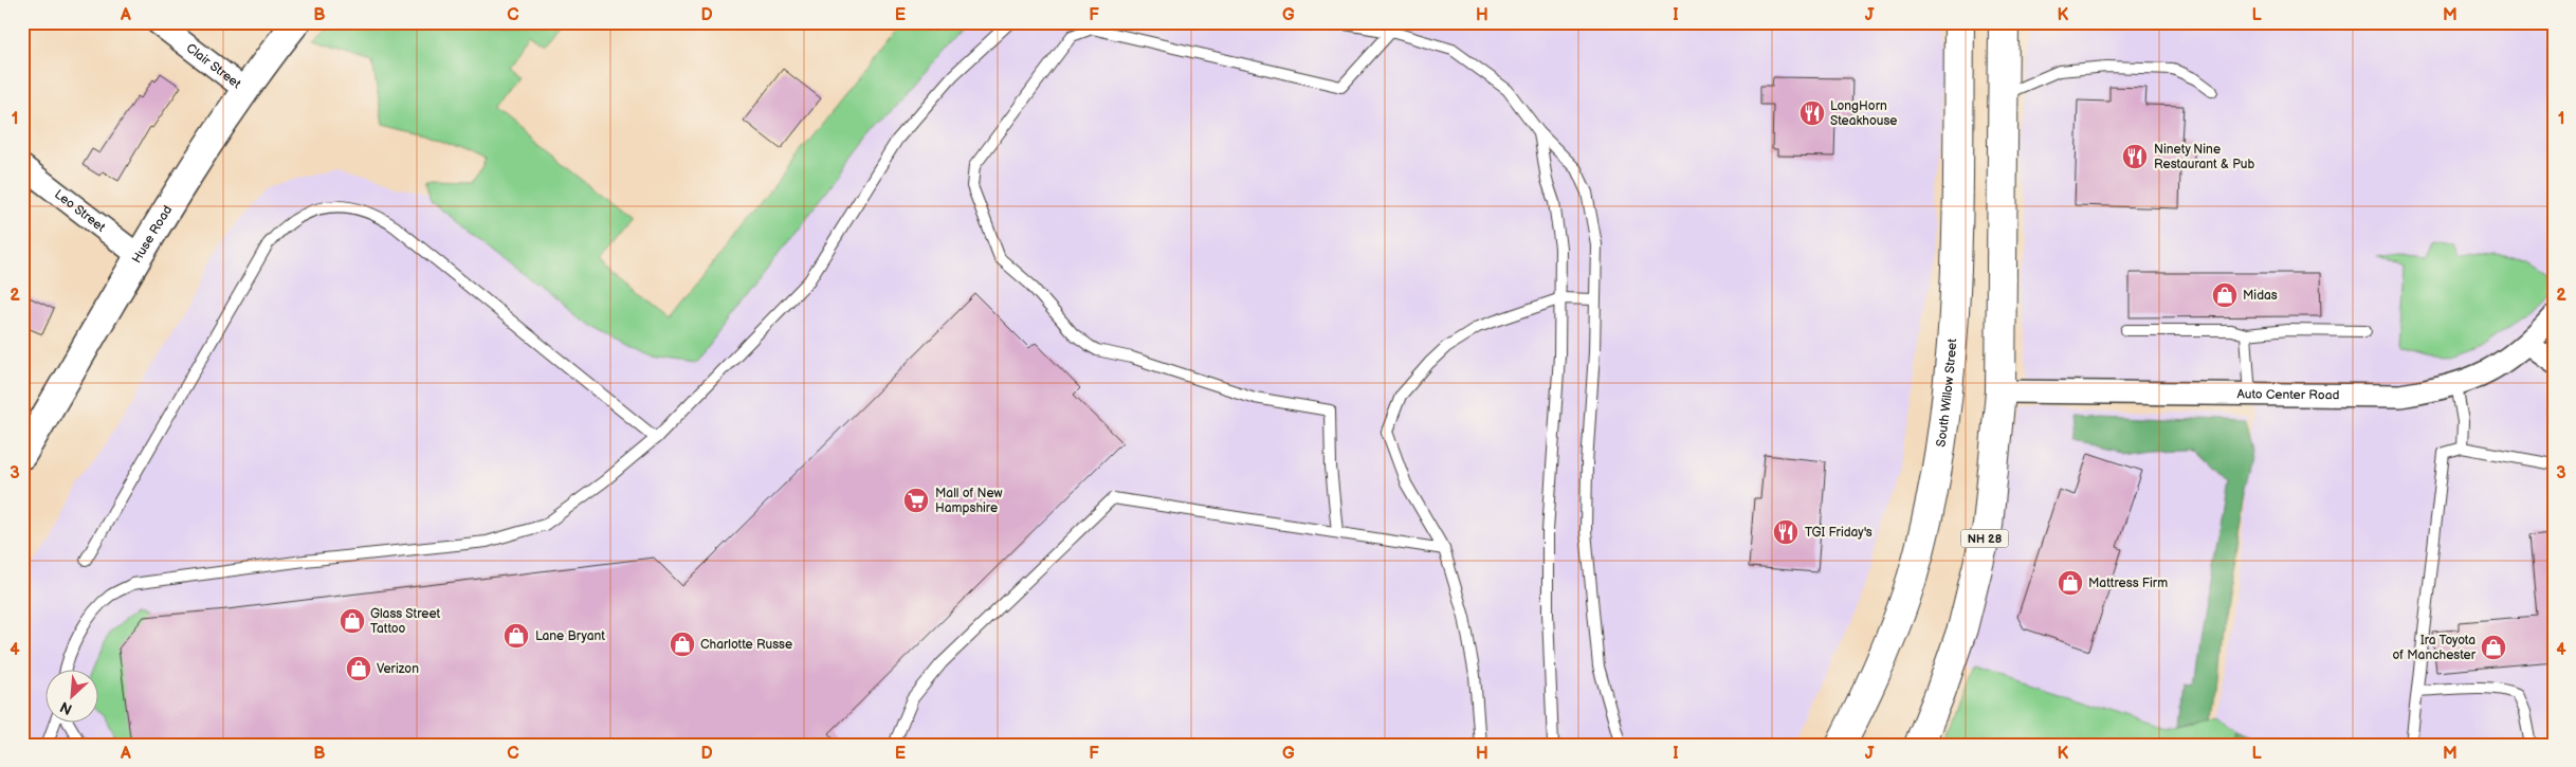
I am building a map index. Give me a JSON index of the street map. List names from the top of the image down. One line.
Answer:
{"streets":{"main road":["South Willow Street","NH 28"],"street":["Clair Street","Leo Street","Huse Road","Auto Center Road"]},"crossings":[["Clair Street","Huse Road"],["Leo Street","Huse Road"],["Auto Center Road","NH 28"]],"places":{"restaurant":["LongHorn Steakhouse","Ninety Nine Restaurant & Pub","TGI Friday's"],"shop":["Midas","Mattress Firm","Glass Street Tattoo","Lane Bryant","Charlotte Russe","Ira Toyota of Manchester","Verizon"],"supermarket":["Mall of New Hampshire"]},"north":"bottom left","grid":{"columns":["A","B","C","D","E","F","G","H","I","J","K","L","M"],"rows":["1","2","3","4"]}}
